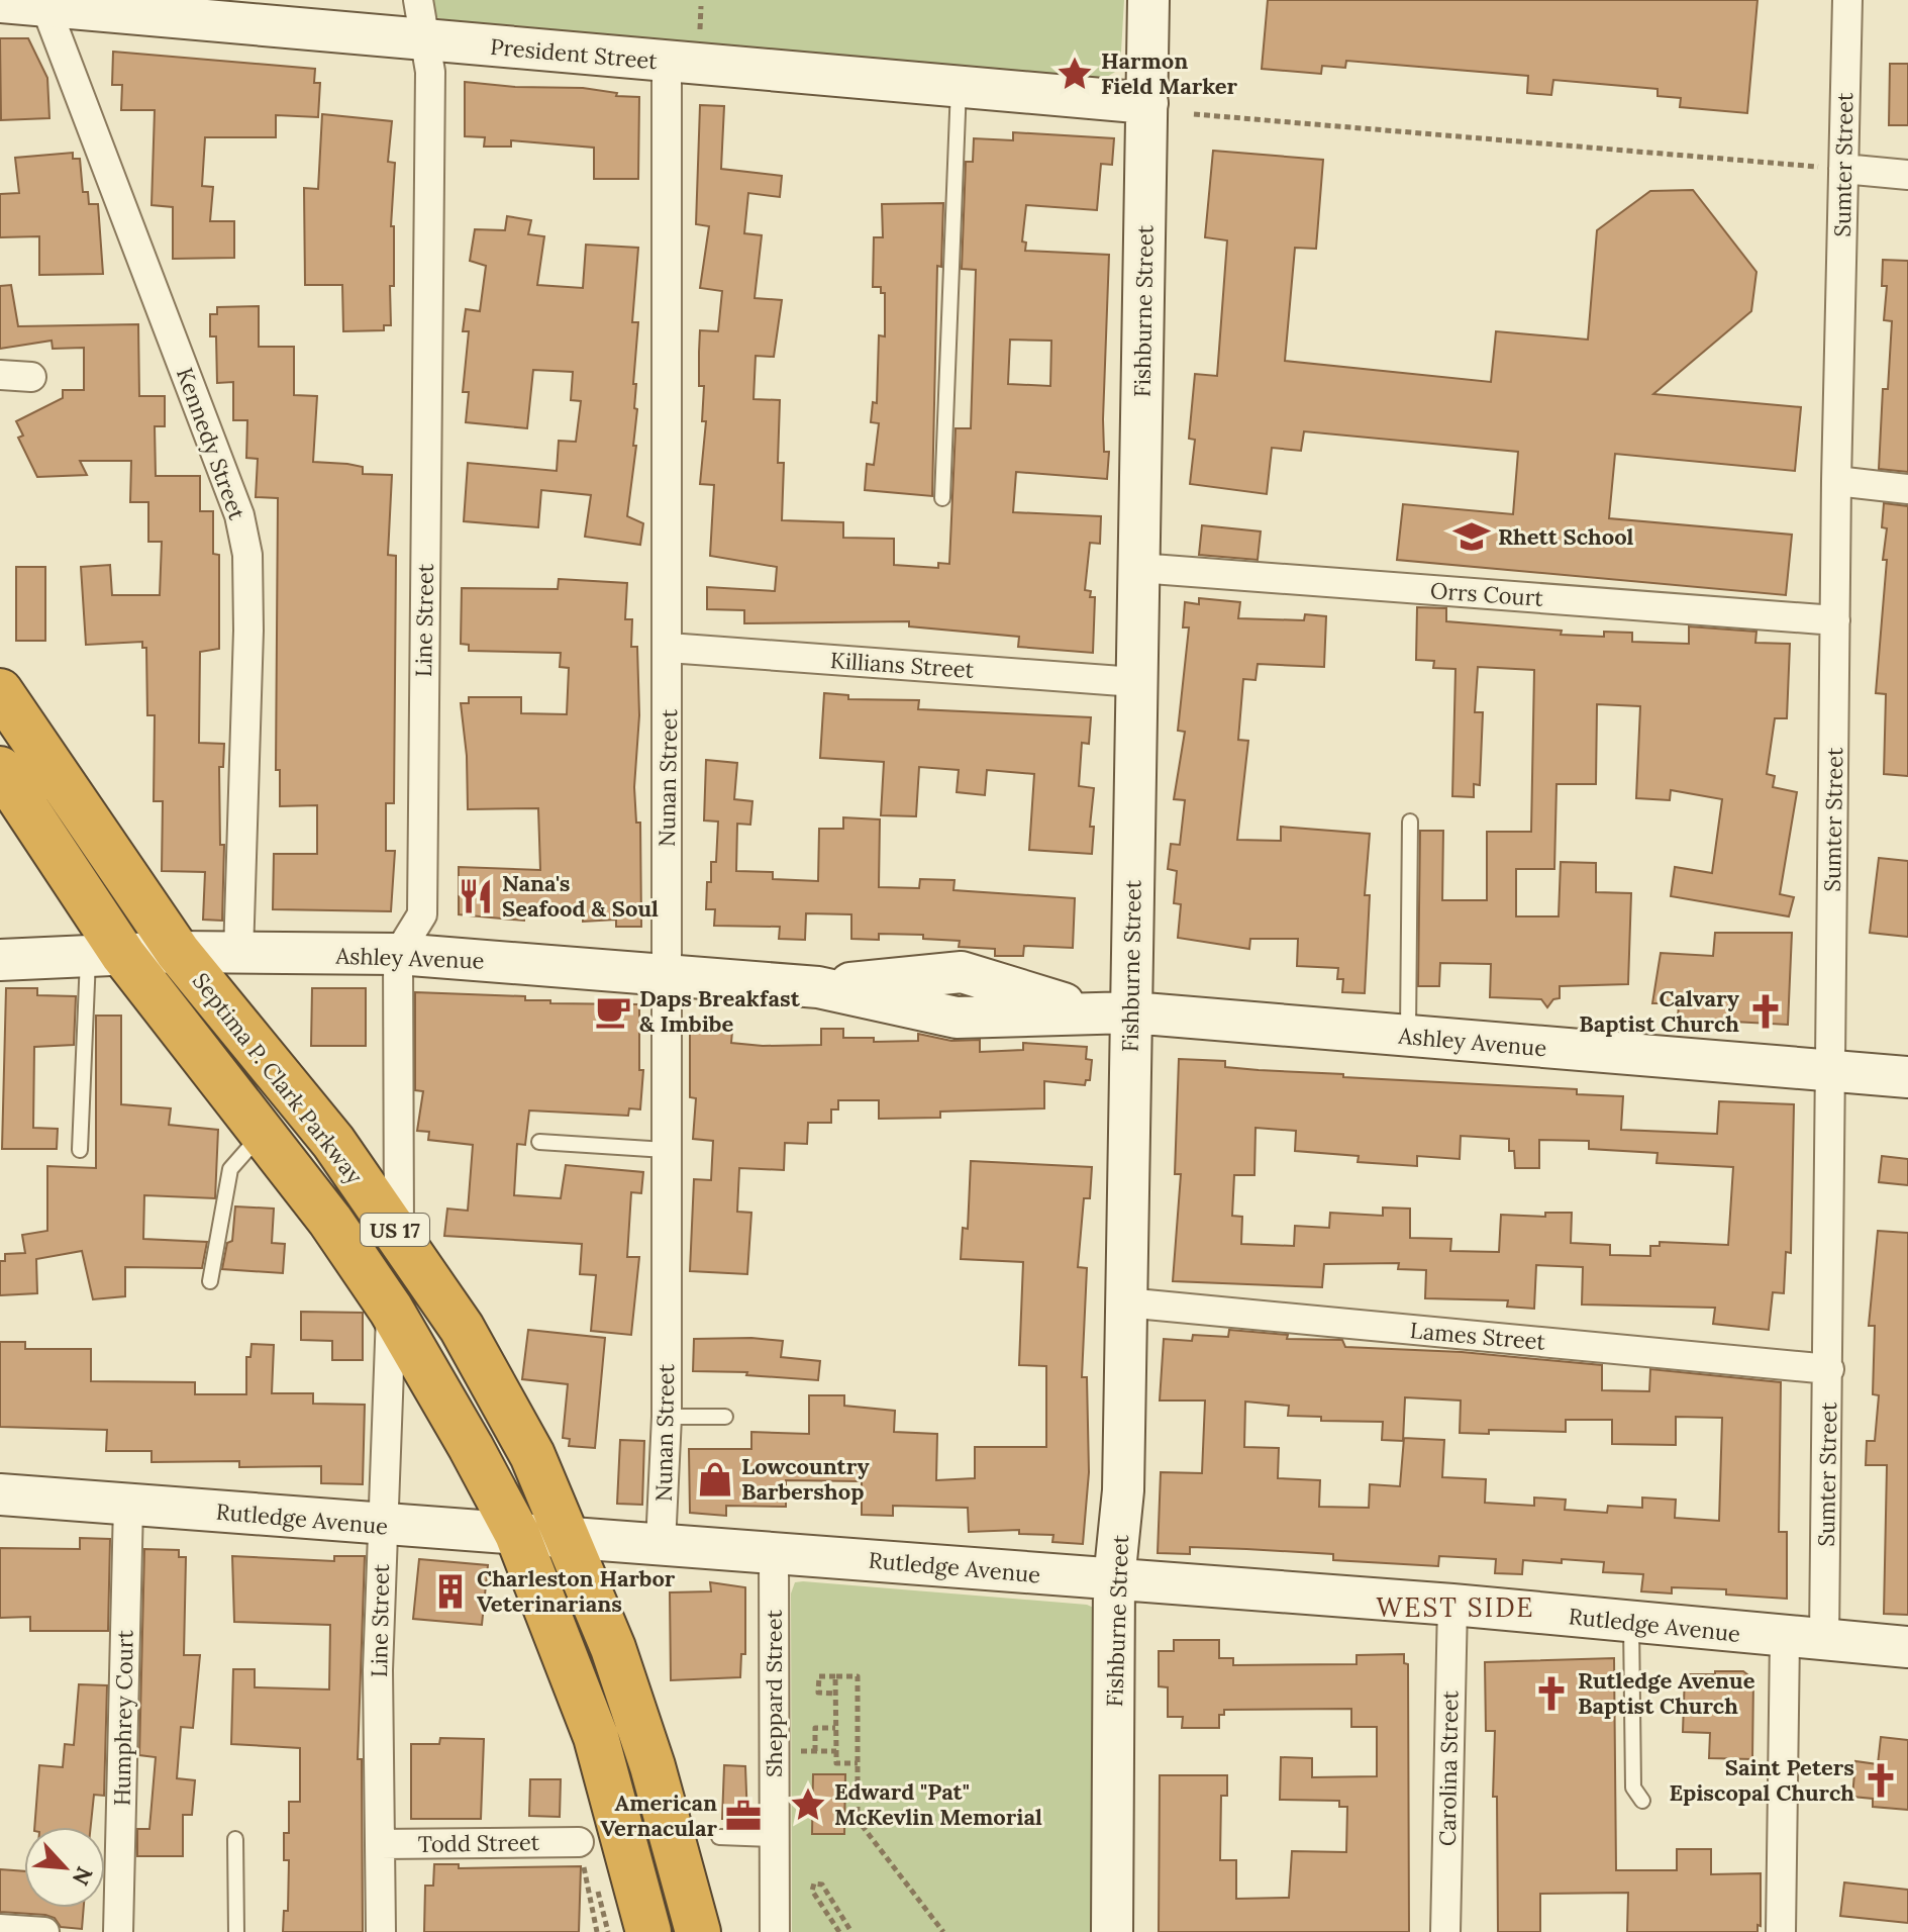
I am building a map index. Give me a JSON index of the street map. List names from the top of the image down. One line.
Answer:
{"streets":{"highway":["Septima P. Clark Parkway","US 17"],"street":["President Street","Sumter Street","Fishburne Street","Kennedy Street","Orrs Court","Line Street","Killians Street","Nunan Street","Ashley Avenue","Lames Street","Rutledge Avenue","Sheppard Street","Humphrey Court","Carolina Street","Todd Street"]},"crossings":[["President Street","Fishburne Street"],["President Street","Kennedy Street"],["President Street","Line Street"],["President Street","Nunan Street"],["Sumter Street","Orrs Court"],["Sumter Street","Ashley Avenue"],["Sumter Street","Lames Street"],["Sumter Street","Rutledge Avenue"],["Fishburne Street","Orrs Court"],["Fishburne Street","Killians Street"],["Fishburne Street","Ashley Avenue"],["Fishburne Street","Lames Street"],["Fishburne Street","Rutledge Avenue"],["Kennedy Street","Ashley Avenue"],["Line Street","Ashley Avenue"],["Line Street","Septima P. Clark Parkway"],["Line Street","Rutledge Avenue"],["Line Street","Todd Street"],["Killians Street","Nunan Street"],["Nunan Street","Ashley Avenue"],["Nunan Street","Rutledge Avenue"],["Ashley Avenue","Septima P. Clark Parkway"],["Septima P. Clark Parkway","Rutledge Avenue"],["Rutledge Avenue","Sheppard Street"],["Rutledge Avenue","Humphrey Court"],["Rutledge Avenue","Carolina Street"]],"districts":["WEST SIDE"],"places":{"place":["Harmon Field Marker","Edward \"Pat\" McKevlin Memorial"],"school or university":["Rhett School"],"restaurant":["Nana's Seafood & Soul"],"cafe":["Daps Breakfast & Imbibe"],"church":["Calvary Baptist Church","Rutledge Avenue Baptist Church","Saint Peters Episcopal Church"],"shop":["Lowcountry Barbershop"],"building":["Charleston Harbor Veterinarians"],"office":["American Vernacular"]},"north":"bottom right"}
